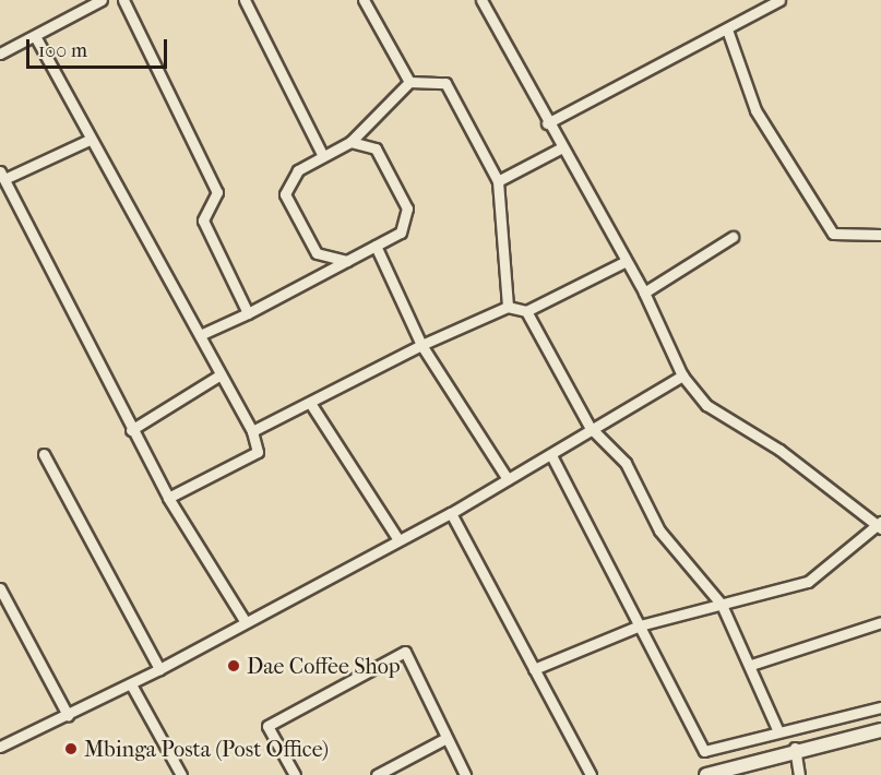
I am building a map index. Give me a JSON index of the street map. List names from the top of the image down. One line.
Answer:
{"places":["Dae Coffee Shop","Mbinga Posta (Post Office)"],"scale_bar":"100 m"}
